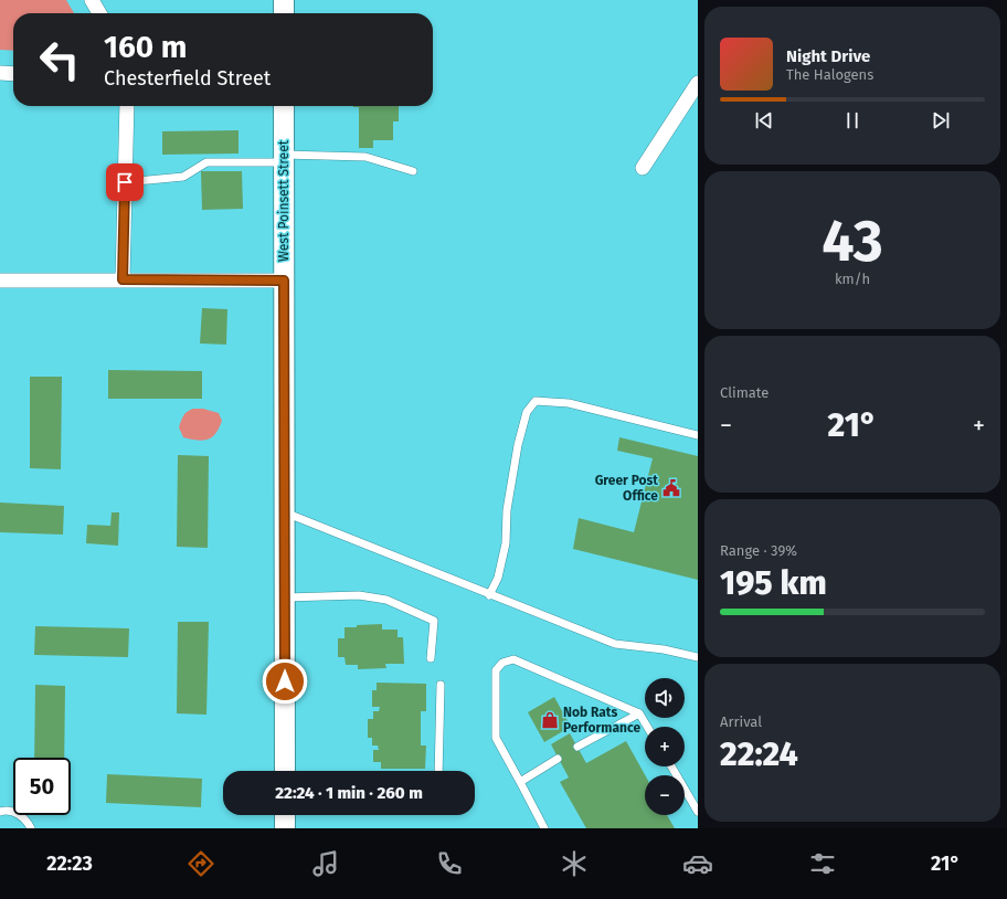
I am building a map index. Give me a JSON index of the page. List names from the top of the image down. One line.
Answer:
{"streets":{"main road":["West Poinsett Street"]},"places":{"public building":["Greer Post Office"],"shop":["Nob Rats Performance"]},"page":{"turn":["160 m","Chesterfield Street"],"song":["Night Drive","The Halogens"],"tile":[["43","km/h"],"Climate",["Range · 39%","195 km"],["Arrival","22:24"]],"heat":["−","21°","+"],"map_buttons":["+","−"],"limit":"50","trip":"22:24 · 1 min · 260 m","tabs":["22:23","21°"]}}
